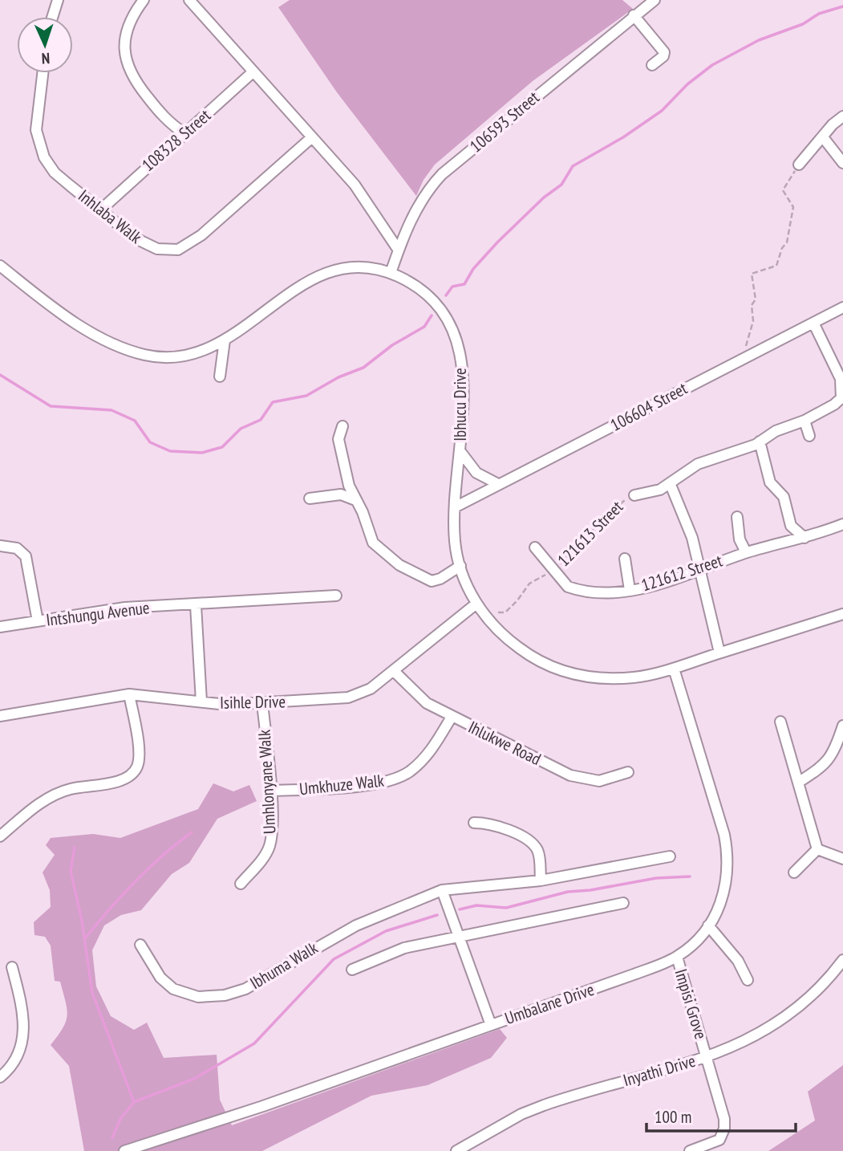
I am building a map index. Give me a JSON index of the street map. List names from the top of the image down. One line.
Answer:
{"streets":{"street":["106593 Street","108328 Street","Inhlaba Walk","Ibhucu Drive","106604 Street","121613 Street","121612 Street","Intshungu Avenue","Isihle Drive","Ihlukwe Road","Umhlonyane Walk","Umkhuze Walk","Ibhuma Walk","Umbalane Drive","Impisi Grove","Inyathi Drive"]},"crossings":[["106593 Street","Ibhucu Drive"],["108328 Street","Inhlaba Walk"],["Ibhucu Drive","106604 Street"],["Ibhucu Drive","Isihle Drive"],["Ibhucu Drive","Umbalane Drive"],["121613 Street","121612 Street"],["Isihle Drive","Ihlukwe Road"],["Isihle Drive","Umhlonyane Walk"],["Ihlukwe Road","Umkhuze Walk"],["Umhlonyane Walk","Umkhuze Walk"],["Umbalane Drive","Impisi Grove"],["Impisi Grove","Inyathi Drive"]],"scale_bar":"100 m","north":"bottom"}
